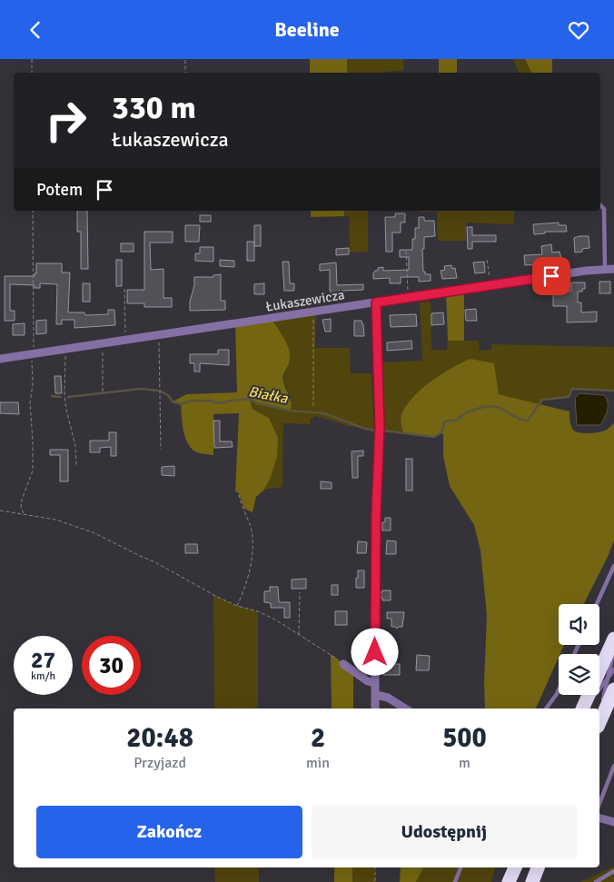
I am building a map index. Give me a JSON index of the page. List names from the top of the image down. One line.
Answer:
{"streets":{"street":["Łukaszewicza"]},"water":["Białka"],"page":{"header":"Beeline","turn":["330 m","Łukaszewicza"],"then":"Potem","speed":"27 km/h","limit":"30","eta":["20:48","Przyjazd","2","min","500","m"],"buttons":["Zakończ","Udostępnij"]}}
